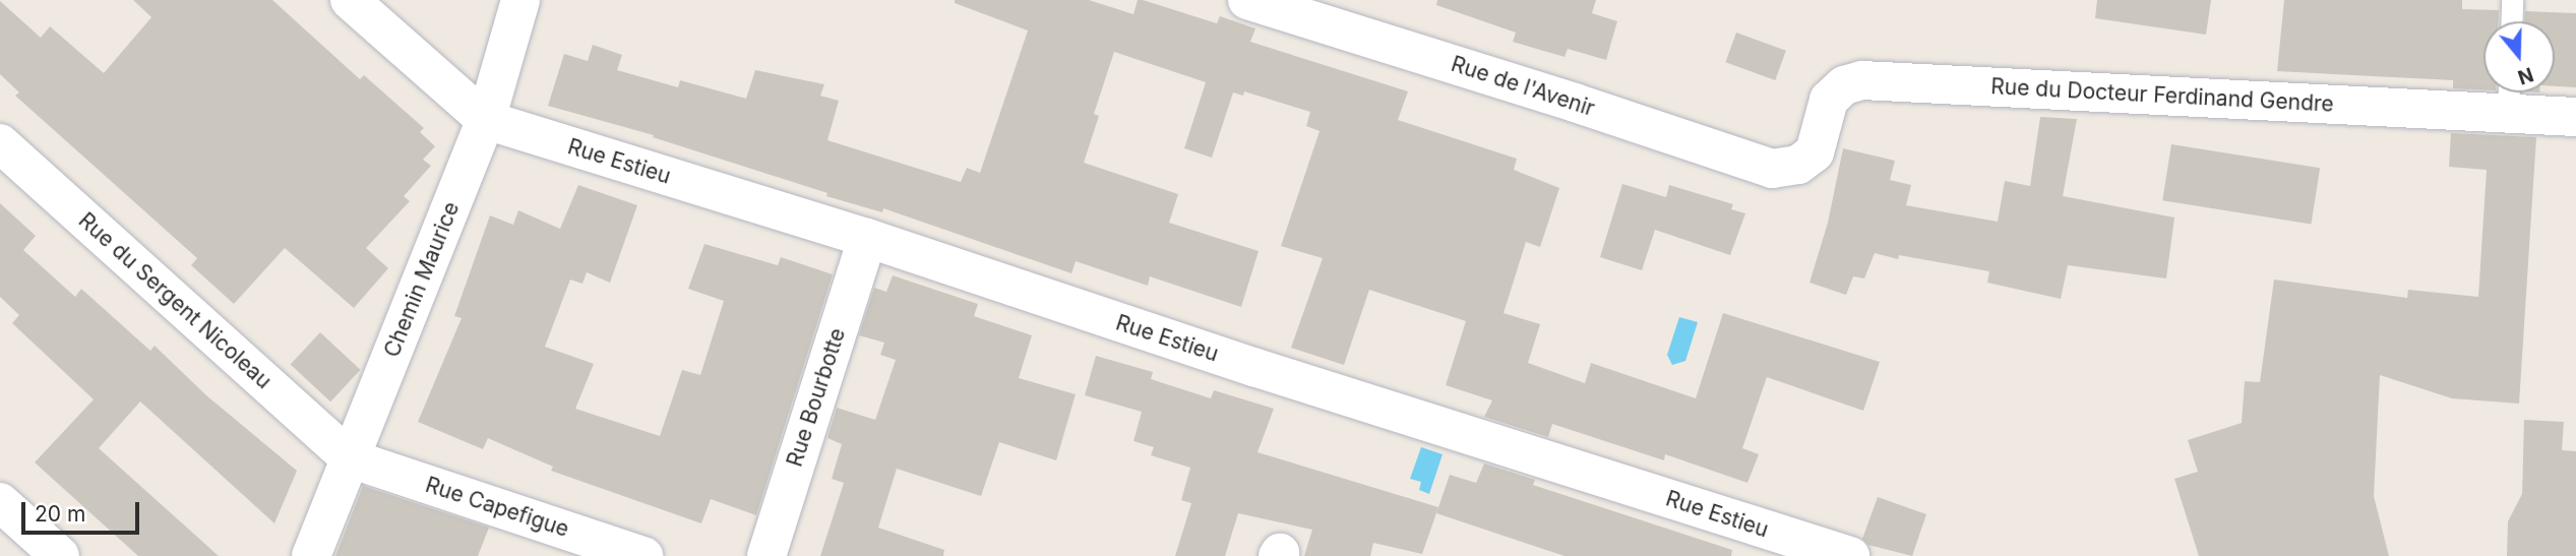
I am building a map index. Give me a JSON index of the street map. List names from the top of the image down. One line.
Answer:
{"streets":{"street":["Rue de l'Avenir","Rue du Docteur Ferdinand Gendre","Rue Estieu","Chemin Maurice","Rue du Sergent Nicoleau","Rue Bourbotte","Rue Capefigue"]},"crossings":[["Rue de l'Avenir","Rue du Docteur Ferdinand Gendre"],["Rue Estieu","Chemin Maurice"],["Rue Estieu","Rue Bourbotte"],["Chemin Maurice","Rue du Sergent Nicoleau"],["Chemin Maurice","Rue Capefigue"],["Rue du Sergent Nicoleau","Rue Capefigue"]],"scale_bar":"20 m","north":"bottom"}
